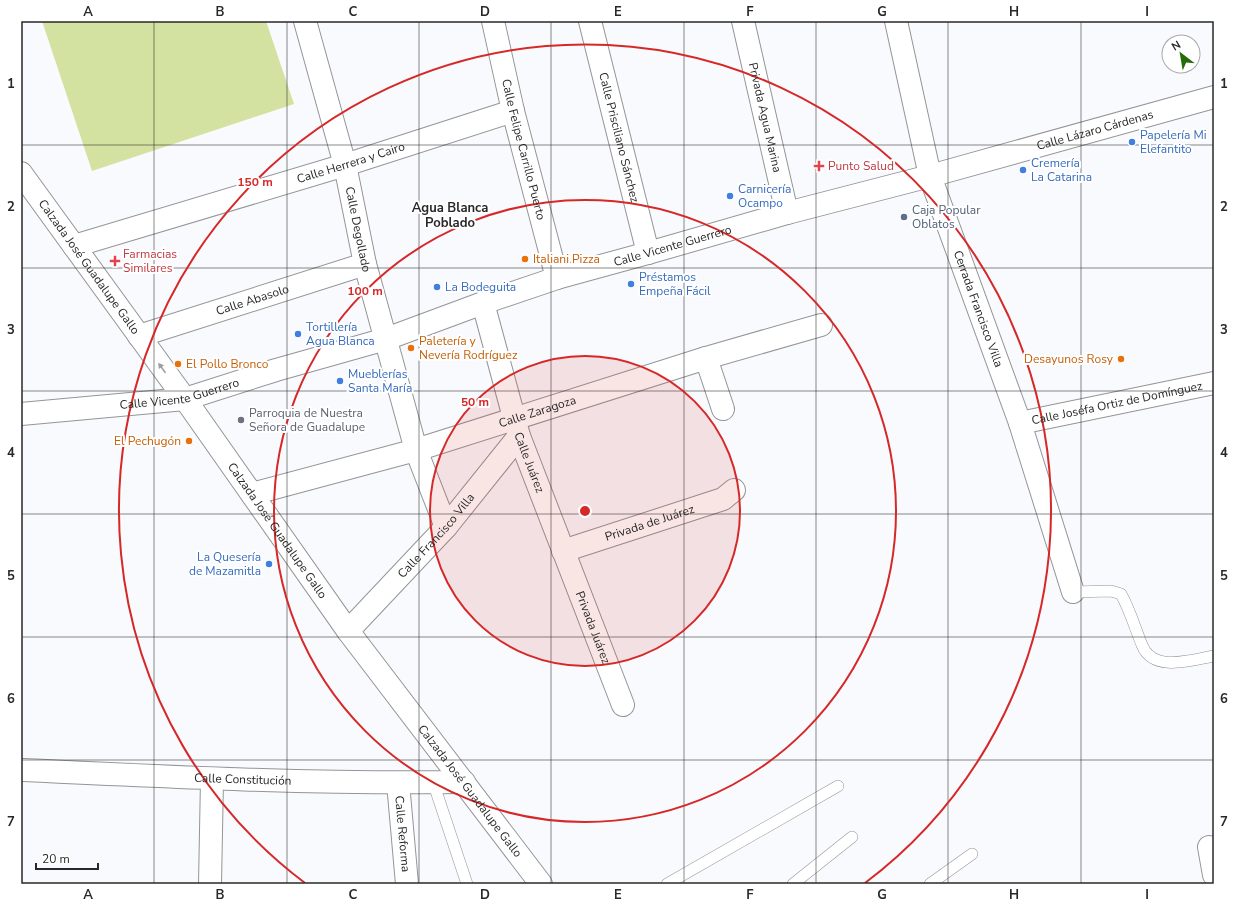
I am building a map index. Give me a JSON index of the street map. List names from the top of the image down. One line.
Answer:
{"streets":{"street":["Privada Agua Marina","Calle Lázaro Cárdenas","Calle Prisciliano Sánchez","Calle Felipe Carrillo Puerto","Calle Herrera y Cairo","Calle Degollado","Calle Vicente Guerrero","Calzada José Guadalupe Gallo","Calle Abasolo","Cerrada Francisco Villa","Calle Joséfa Ortiz de Domínguez","Calle Zaragoza","Calle Juárez","Privada de Juárez","Calle Francisco Villa","Privada Juárez","Calle Constitución","Calle Reforma"]},"crossings":[["Privada Agua Marina","Calle Vicente Guerrero"],["Calle Lázaro Cárdenas","Calle Vicente Guerrero"],["Calle Lázaro Cárdenas","Cerrada Francisco Villa"],["Calle Prisciliano Sánchez","Calle Vicente Guerrero"],["Calle Felipe Carrillo Puerto","Calle Herrera y Cairo"],["Calle Felipe Carrillo Puerto","Calle Vicente Guerrero"],["Calle Herrera y Cairo","Calle Degollado"],["Calle Herrera y Cairo","Calzada José Guadalupe Gallo"],["Calle Degollado","Calle Vicente Guerrero"],["Calle Degollado","Calle Abasolo"],["Calle Degollado","Calle Zaragoza"],["Calle Degollado","Calle Francisco Villa"],["Calle Vicente Guerrero","Calzada José Guadalupe Gallo"],["Calle Vicente Guerrero","Cerrada Francisco Villa"],["Calle Vicente Guerrero","Calle Juárez"],["Calzada José Guadalupe Gallo","Calle Abasolo"],["Calzada José Guadalupe Gallo","Calle Zaragoza"],["Calzada José Guadalupe Gallo","Calle Francisco Villa"],["Calzada José Guadalupe Gallo","Calle Constitución"],["Cerrada Francisco Villa","Calle Joséfa Ortiz de Domínguez"],["Calle Zaragoza","Calle Juárez"],["Calle Zaragoza","Calle Francisco Villa"],["Calle Juárez","Privada de Juárez"],["Calle Juárez","Calle Francisco Villa"],["Calle Juárez","Privada Juárez"],["Privada de Juárez","Privada Juárez"],["Calle Constitución","Calle Reforma"]],"districts":["Agua Blanca Poblado"],"places":{"other":["Papelería Mi Elefantito","Cremería La Catarina","Carnicería Ocampo","Caja Popular Oblatos","Italiani Pizza","Préstamos Empeña Fácil","La Bodeguita","Tortillería Agua Blanca","Paletería y Nevería Rodríguez","Desayunos Rosy","El Pollo Bronco","Mueblerías Santa María","Parroquia de Nuestra Señora de Guadalupe","El Pechugón","La Quesería de Mazamitla"],"health":["Punto Salud","Farmacias Similares"]},"scale_bar":"20 m","north":"top left","grid":{"columns":["A","B","C","D","E","F","G","H","I"],"rows":["1","2","3","4","5","6","7"]},"rings":["150 m","100 m","50 m"]}
